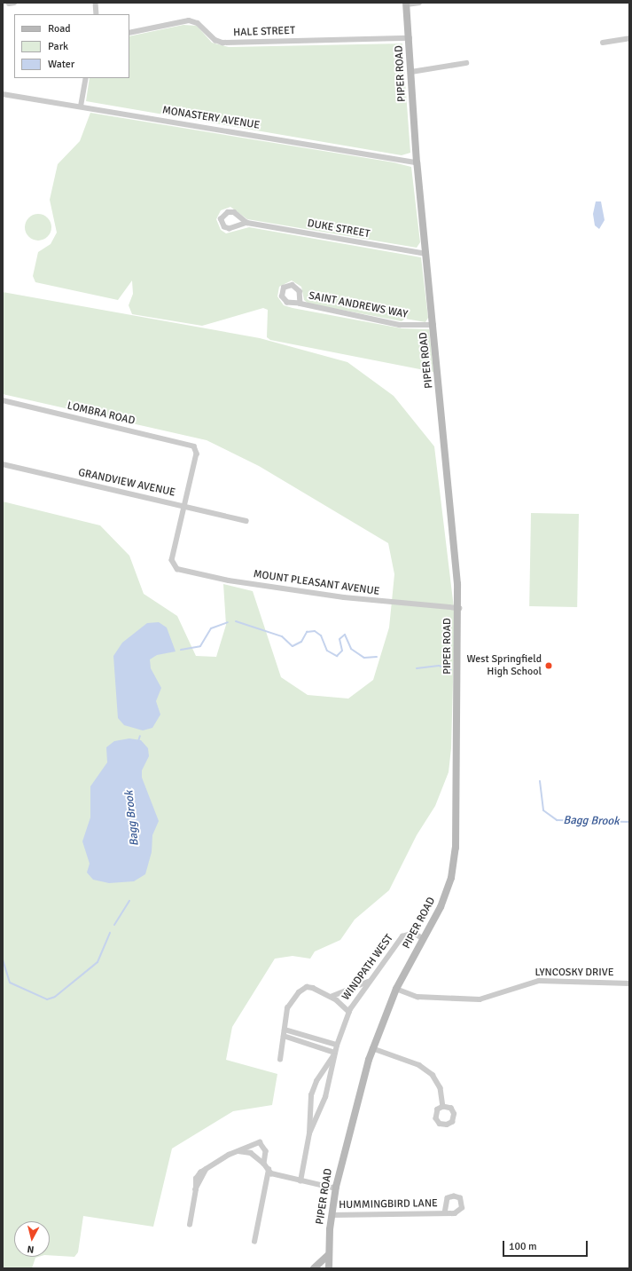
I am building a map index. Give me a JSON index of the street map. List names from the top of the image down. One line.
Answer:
{"streets":{"main road":["PIPER ROAD"],"street":["HALE STREET","MONASTERY AVENUE","DUKE STREET","SAINT ANDREWS WAY","LOMBRA ROAD","GRANDVIEW AVENUE","MOUNT PLEASANT AVENUE","WINDPATH WEST","LYNCOSKY DRIVE","HUMMINGBIRD LANE"]},"crossings":[["HALE STREET","PIPER ROAD"],["PIPER ROAD","MONASTERY AVENUE"],["PIPER ROAD","DUKE STREET"],["PIPER ROAD","SAINT ANDREWS WAY"],["PIPER ROAD","MOUNT PLEASANT AVENUE"],["PIPER ROAD","WINDPATH WEST"],["PIPER ROAD","LYNCOSKY DRIVE"],["PIPER ROAD","HUMMINGBIRD LANE"],["LOMBRA ROAD","GRANDVIEW AVENUE"],["LOMBRA ROAD","MOUNT PLEASANT AVENUE"],["GRANDVIEW AVENUE","MOUNT PLEASANT AVENUE"]],"water":["Bagg Brook"],"places":["West Springfield High School"],"legend":["Road","Park","Water"],"scale_bar":"100 m","north":"bottom"}
